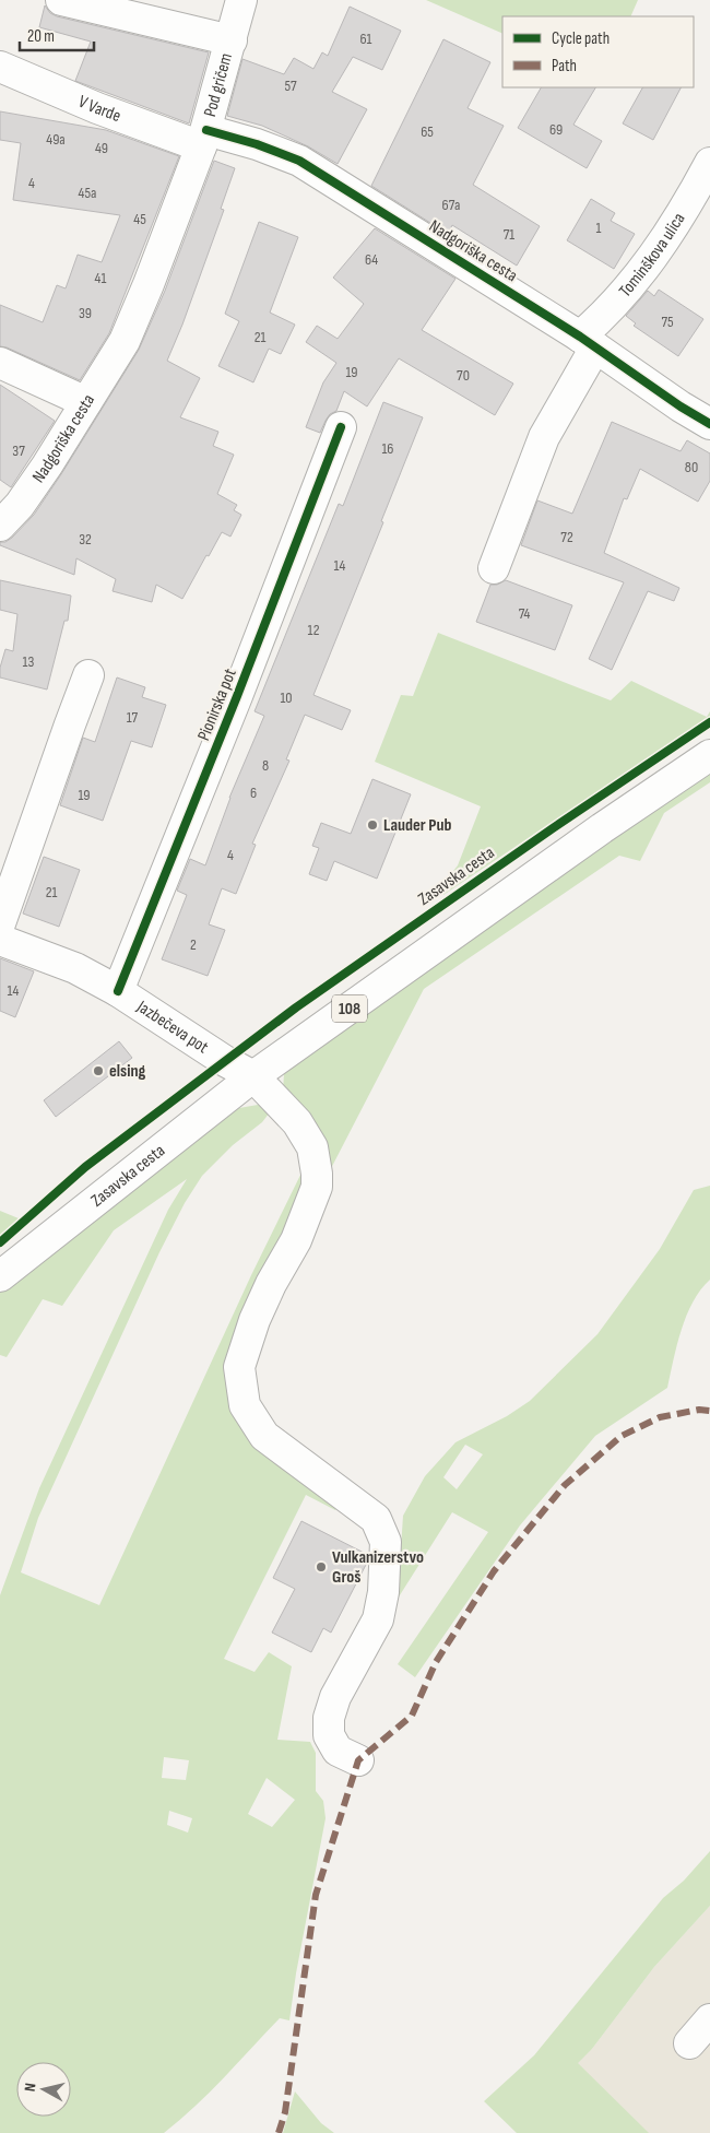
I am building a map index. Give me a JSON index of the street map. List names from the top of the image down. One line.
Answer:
{"streets":{"street":["Pod gričem","V Varde","Nadgoriška cesta","Tominškova ulica","Pionirska pot","Zasavska cesta","108","Jazbečeva pot"]},"crossings":[["Pod gričem","V Varde"],["Pod gričem","Nadgoriška cesta"],["V Varde","Nadgoriška cesta"],["Nadgoriška cesta","Tominškova ulica"],["Pionirska pot","Jazbečeva pot"],["Zasavska cesta","Jazbečeva pot"]],"places":["Lauder Pub","elsing","Vulkanizerstvo Groš"],"house_numbers":["61","57","69","65","49a","49","4","45a","67a","45","1","71","64","41","39","75","21","19","70","16","37","80","72","32","14","74","12","13","10","17","8","6","19","4","21","2","14"],"legend":["Cycle path","Path"],"scale_bar":"20 m","north":"left"}
